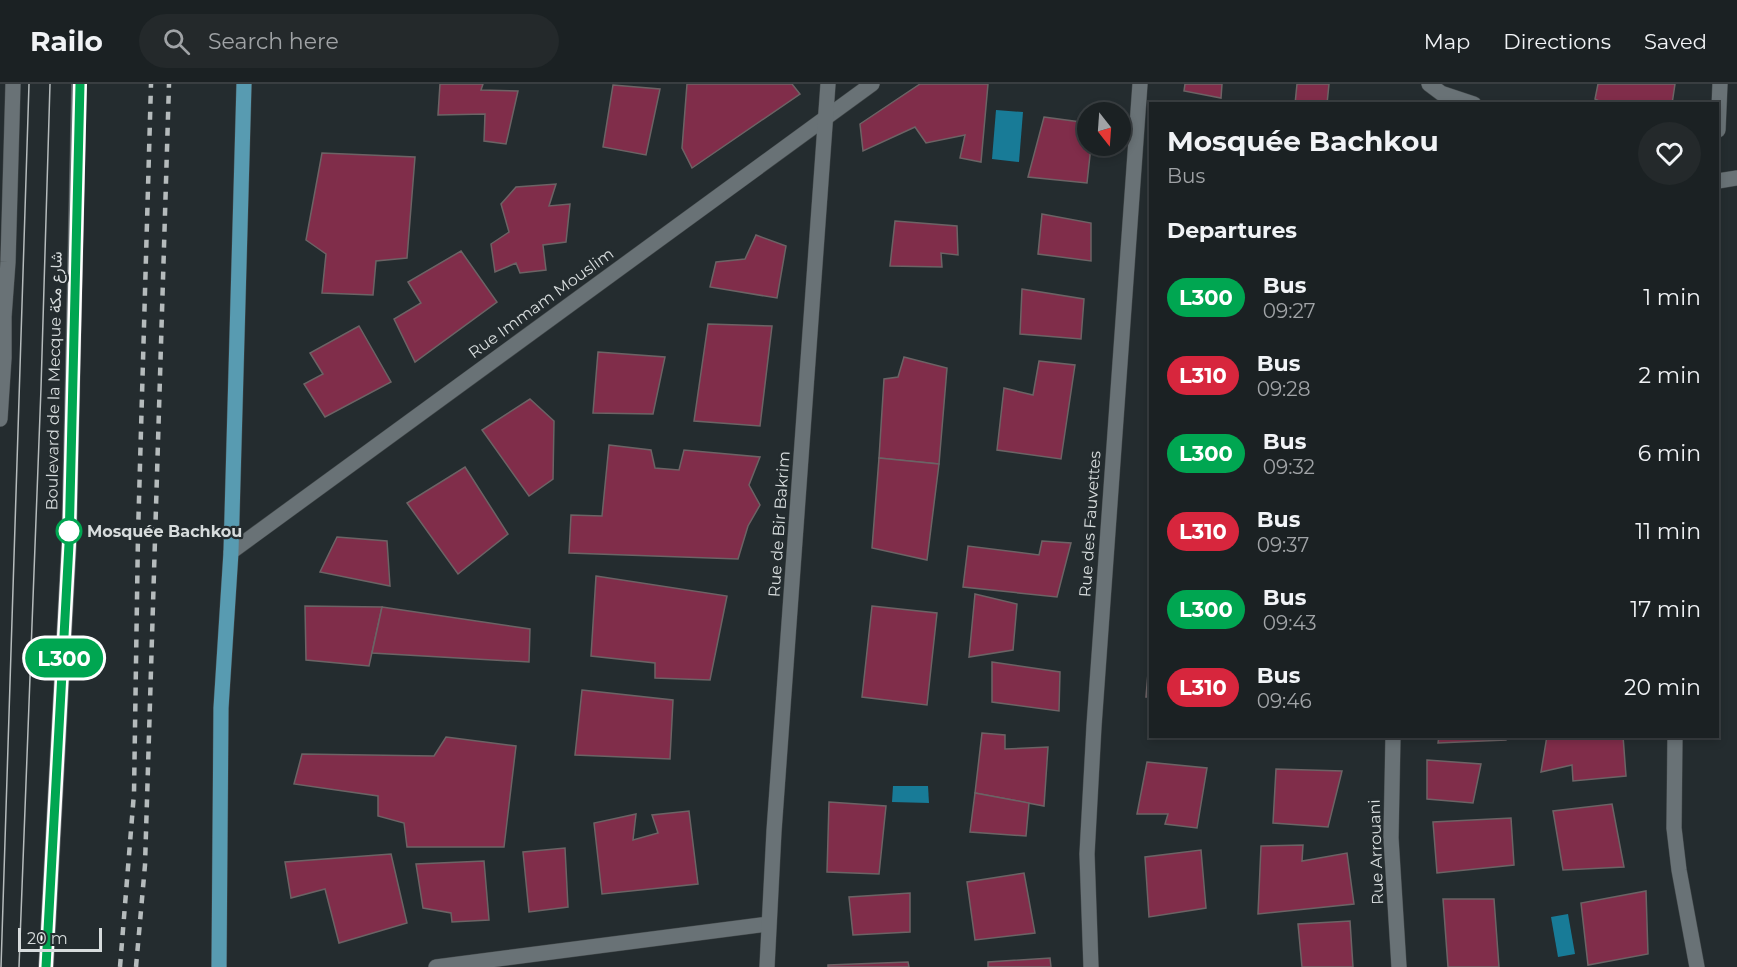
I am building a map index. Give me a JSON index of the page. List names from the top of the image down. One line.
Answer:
{"streets":{"street":["Rue Immam Mouslim","Boulevard de la Mecque شارع مكة","Rue de Bir Bakrim","Rue des Fauvettes","Rue Arrouani"]},"crossings":[["Rue Immam Mouslim","Rue de Bir Bakrim"]],"places":["Mosquée Bachkou"],"lines":["bus line L300"],"scale_bar":"20 m","north":"bottom","page":{"header":"Railo","search":"Search here","nav":["Map","Directions","Saved"],"on_map":"L300","heading":[["Mosquée Bachkou","Bus"],"Departures"],"list":[{"mark":"L300","name":"Bus","note":"09:27","value":"1 min"},{"mark":"L310","name":"Bus","note":"09:28","value":"2 min"},{"mark":"L300","name":"Bus","note":"09:32","value":"6 min"},{"mark":"L310","name":"Bus","note":"09:37","value":"11 min"},{"mark":"L300","name":"Bus","note":"09:43","value":"17 min"},{"mark":"L310","name":"Bus","note":"09:46","value":"20 min"}],"scale":"20 m"}}
